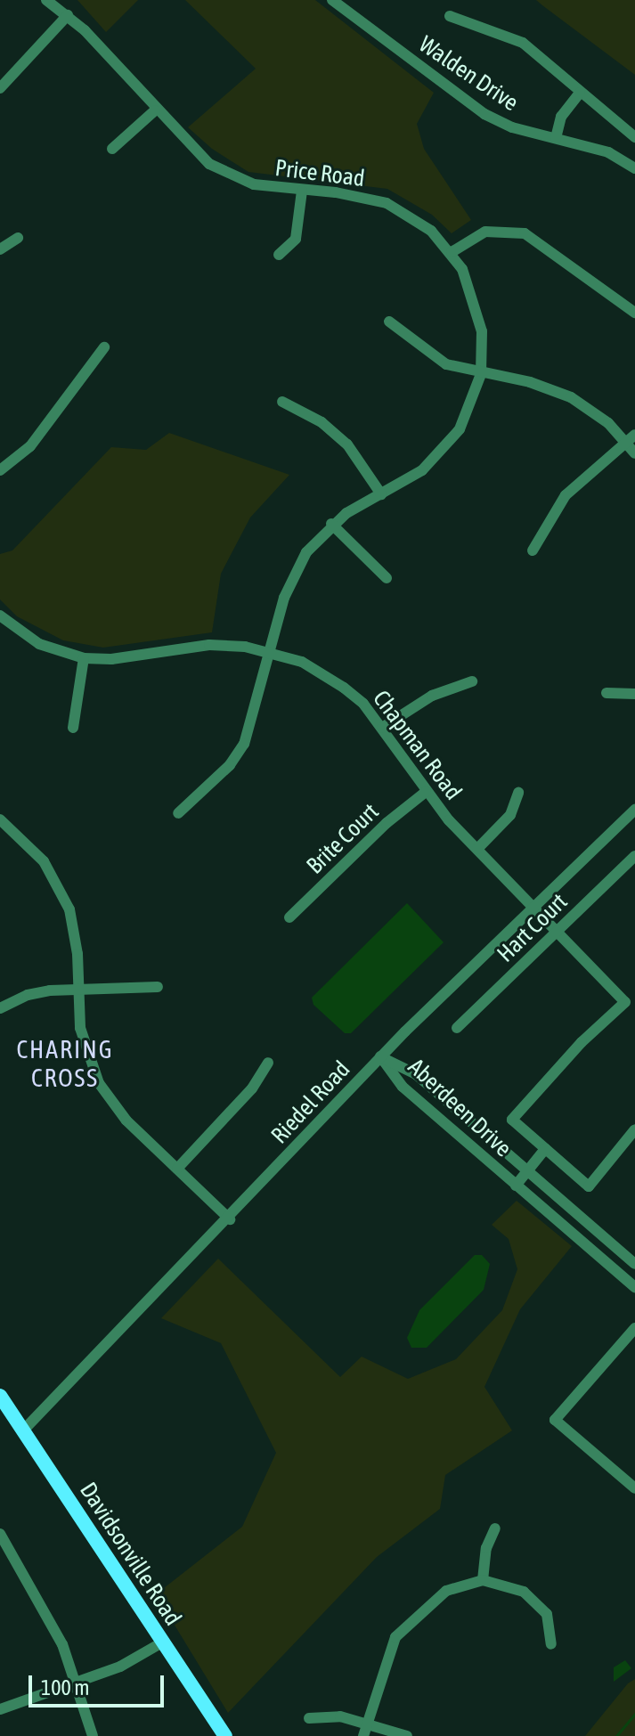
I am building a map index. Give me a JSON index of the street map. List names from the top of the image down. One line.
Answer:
{"streets":{"main road":["Davidsonville Road"],"street":["Walden Drive","Price Road","Chapman Road","Brite Court","Hart Court","Riedel Road","Aberdeen Drive"]},"crossings":[["Price Road","Chapman Road"],["Chapman Road","Brite Court"],["Chapman Road","Hart Court"],["Chapman Road","Riedel Road"],["Riedel Road","Aberdeen Drive"],["Riedel Road","Davidsonville Road"]],"districts":["CHARING CROSS"],"scale_bar":"100 m"}
